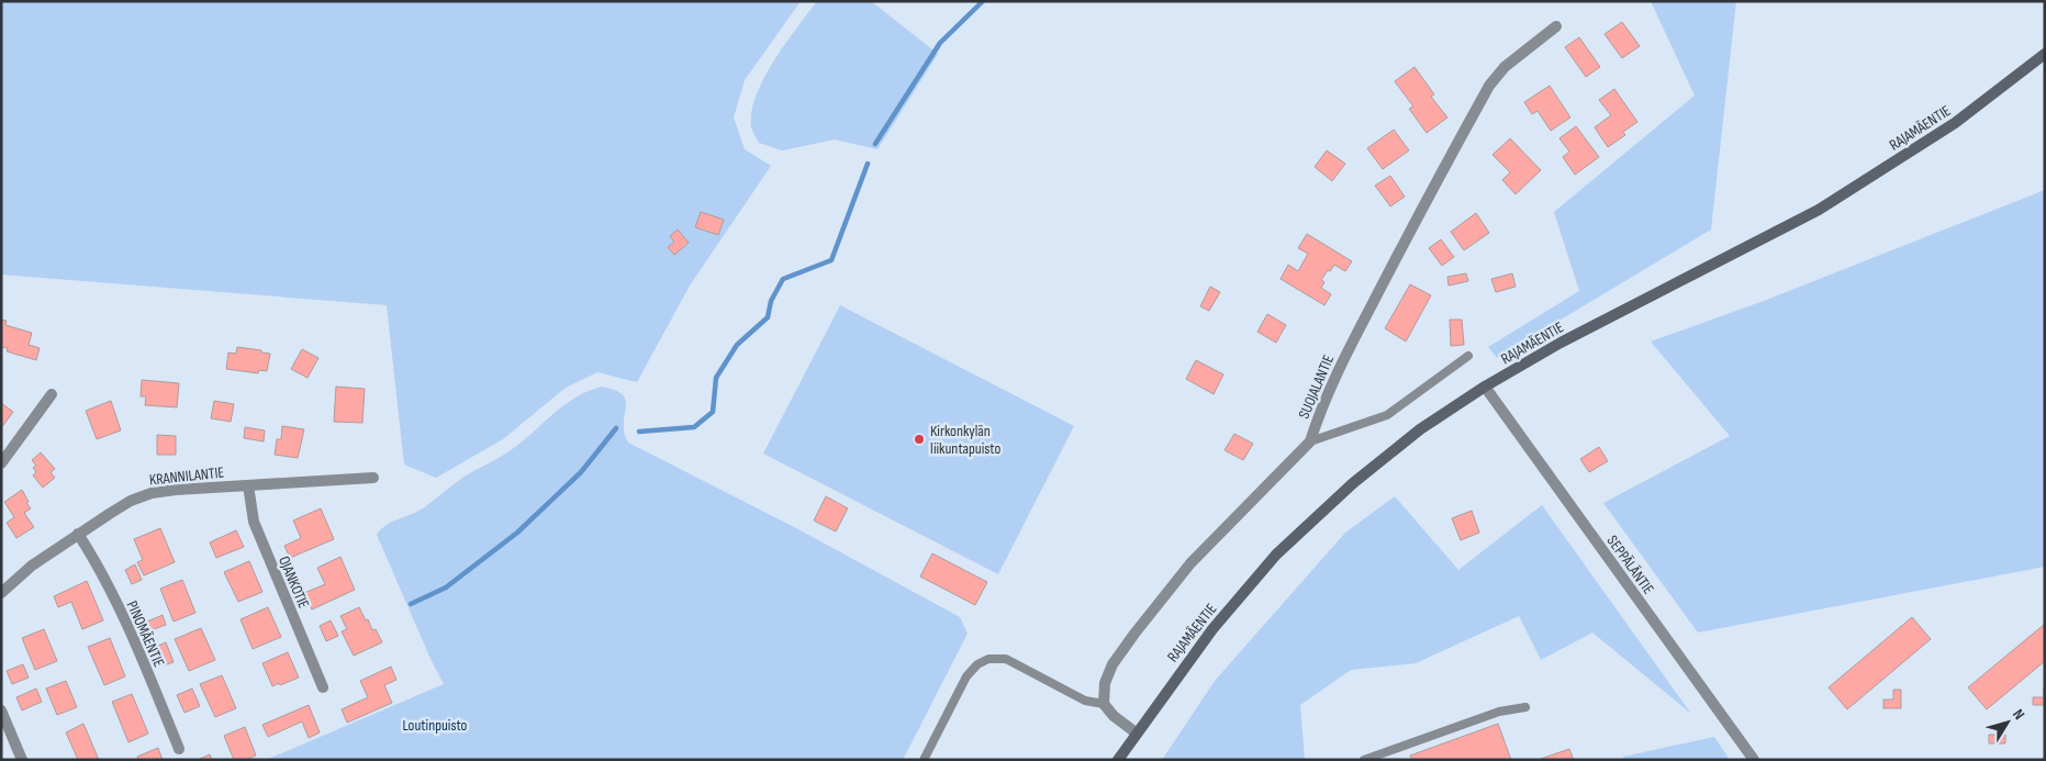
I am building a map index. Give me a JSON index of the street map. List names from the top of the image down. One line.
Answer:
{"streets":{"main road":["RAJAMÄENTIE"],"street":["SUOJALANTIE","KRANNILANTIE","SEPPÄLÄNTIE","OJANKOTIE","PINOMÄENTIE"]},"crossings":[["RAJAMÄENTIE","SEPPÄLÄNTIE"],["KRANNILANTIE","OJANKOTIE"],["KRANNILANTIE","PINOMÄENTIE"]],"parks":["Loutinpuisto"],"places":["Kirkonkylän liikuntapuisto"],"north":"top right"}
